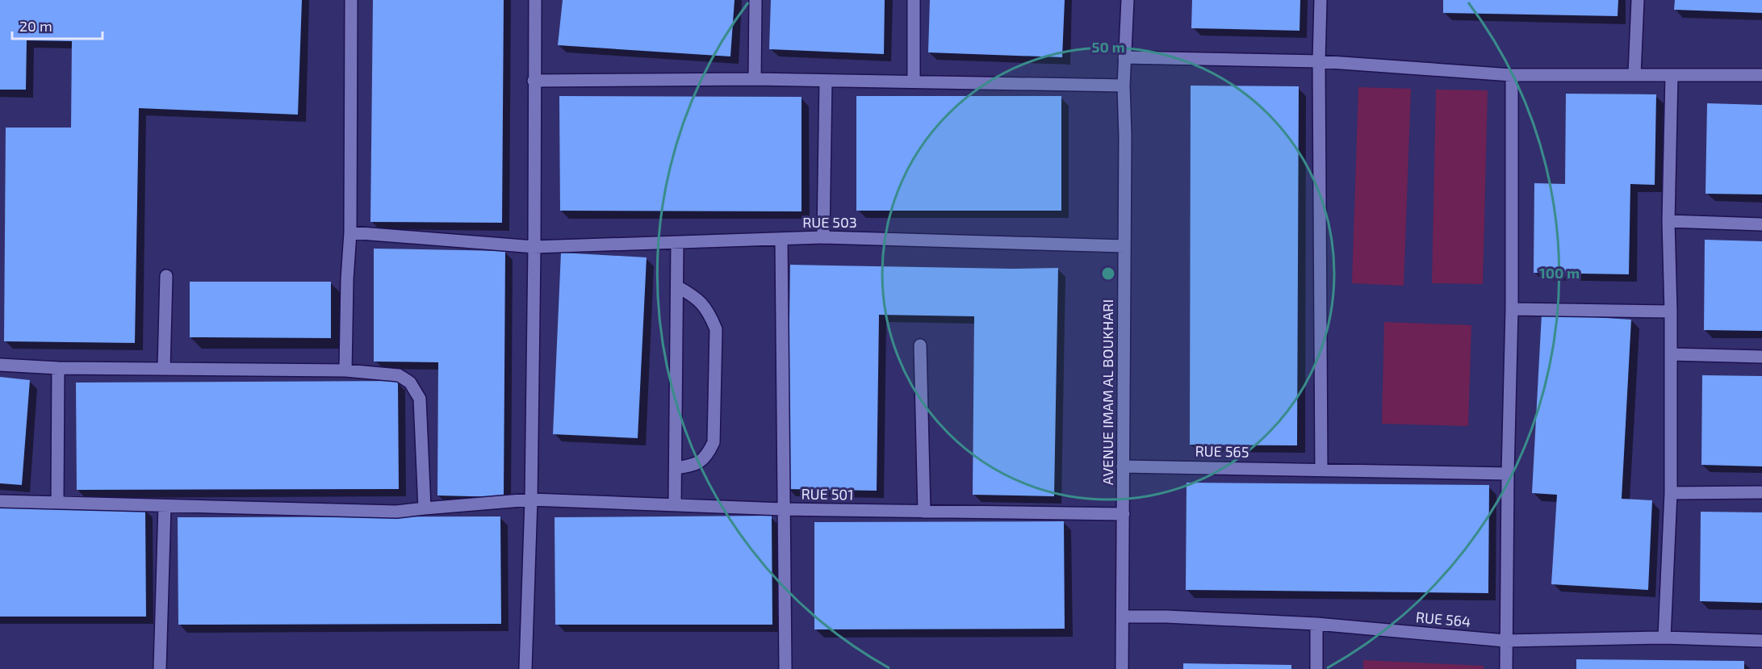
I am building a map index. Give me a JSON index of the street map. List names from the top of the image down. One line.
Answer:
{"streets":{"street":["RUE 503","AVENUE IMAM AL BOUKHARI","RUE 565","RUE 501","RUE 564"]},"crossings":[["RUE 503","AVENUE IMAM AL BOUKHARI"],["AVENUE IMAM AL BOUKHARI","RUE 565"],["AVENUE IMAM AL BOUKHARI","RUE 501"],["AVENUE IMAM AL BOUKHARI","RUE 564"]],"scale_bar":"20 m","rings":["50 m","100 m"]}
